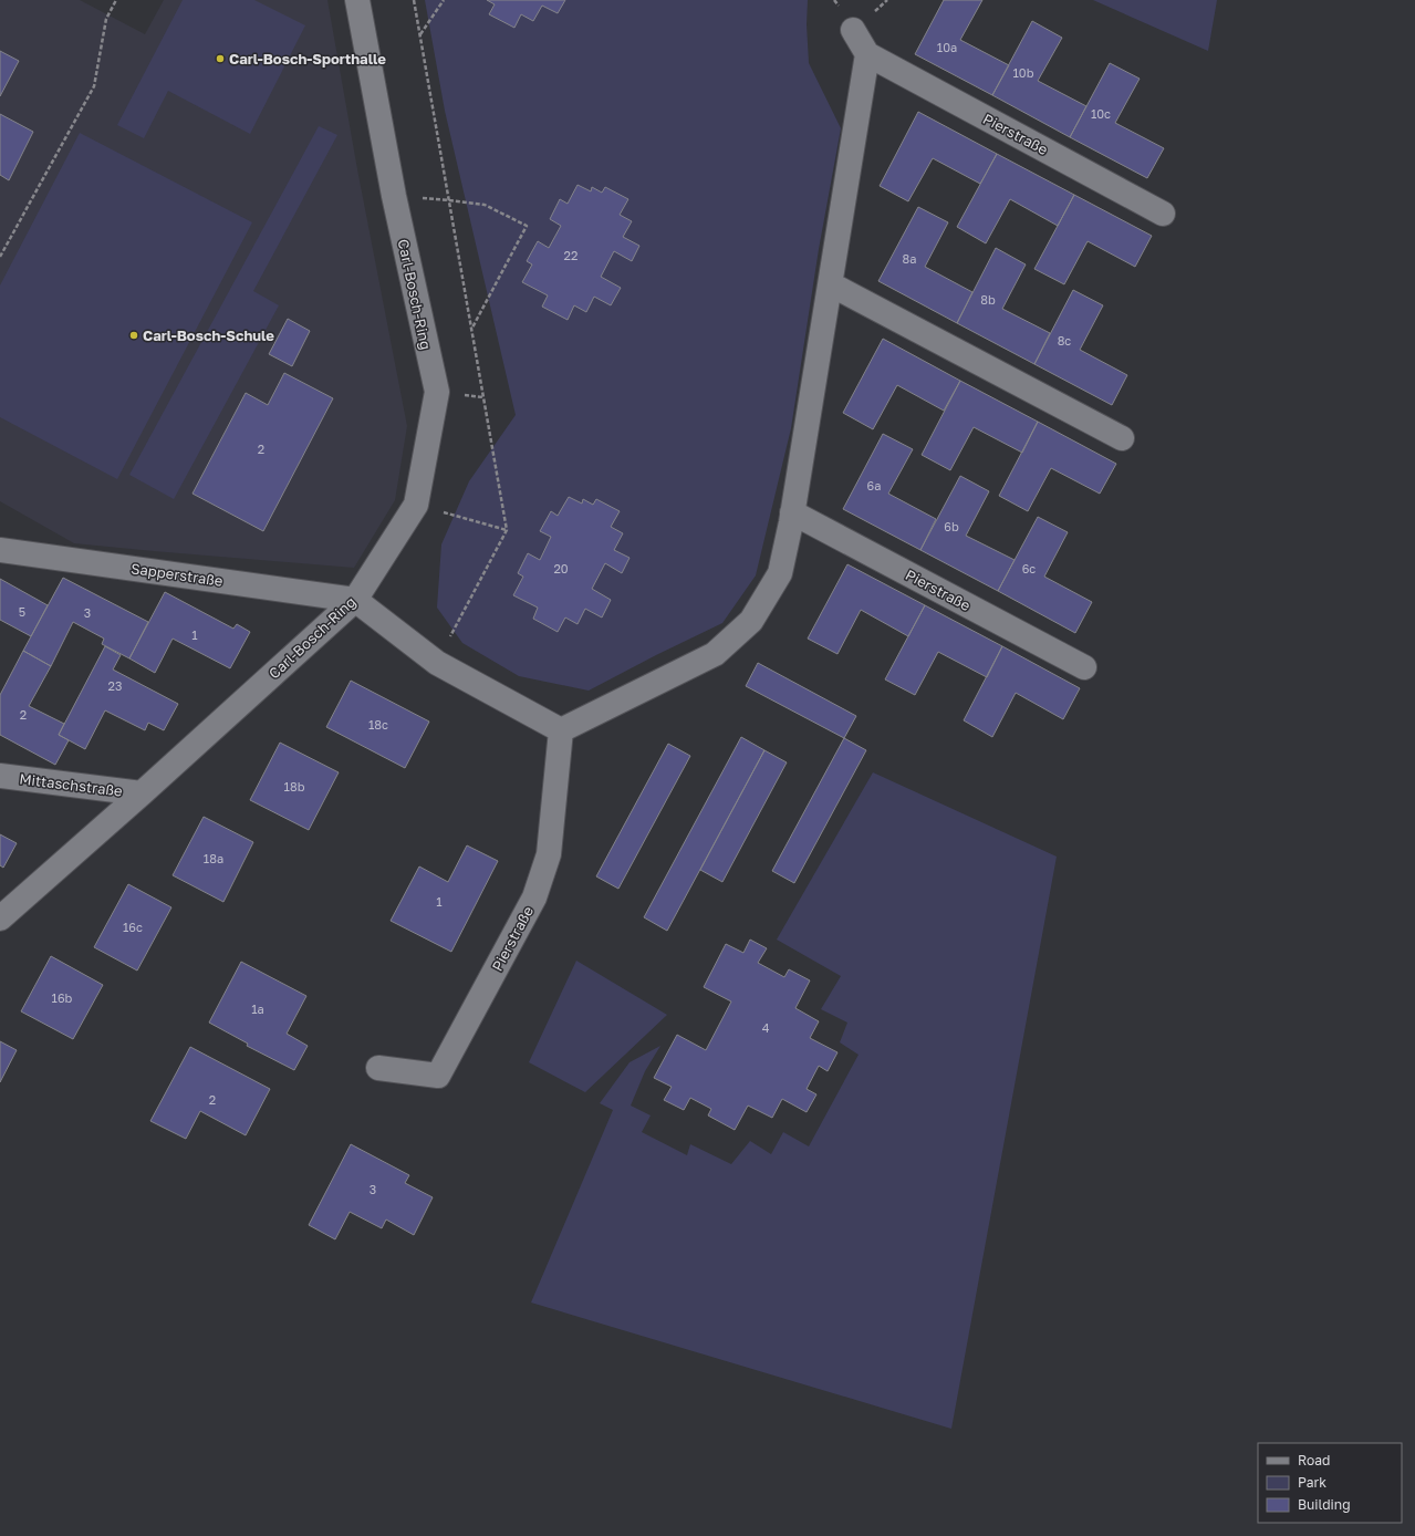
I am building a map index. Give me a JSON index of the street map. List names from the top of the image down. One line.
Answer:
{"streets":{"street":["Pierstraße","Carl-Bosch-Ring","Sapperstraße","Mittaschstraße"]},"crossings":[["Carl-Bosch-Ring","Sapperstraße"],["Carl-Bosch-Ring","Mittaschstraße"]],"places":["Carl-Bosch-Sporthalle","Carl-Bosch-Schule"],"house_numbers":["10a","10b","10c","22","8a","8b","8c","2","6a","6b","20","6c","5","3","1","23","2","18c","18b","18a","1","16c","16b","1a","4","2","3"],"legend":["Road","Park","Building"]}
